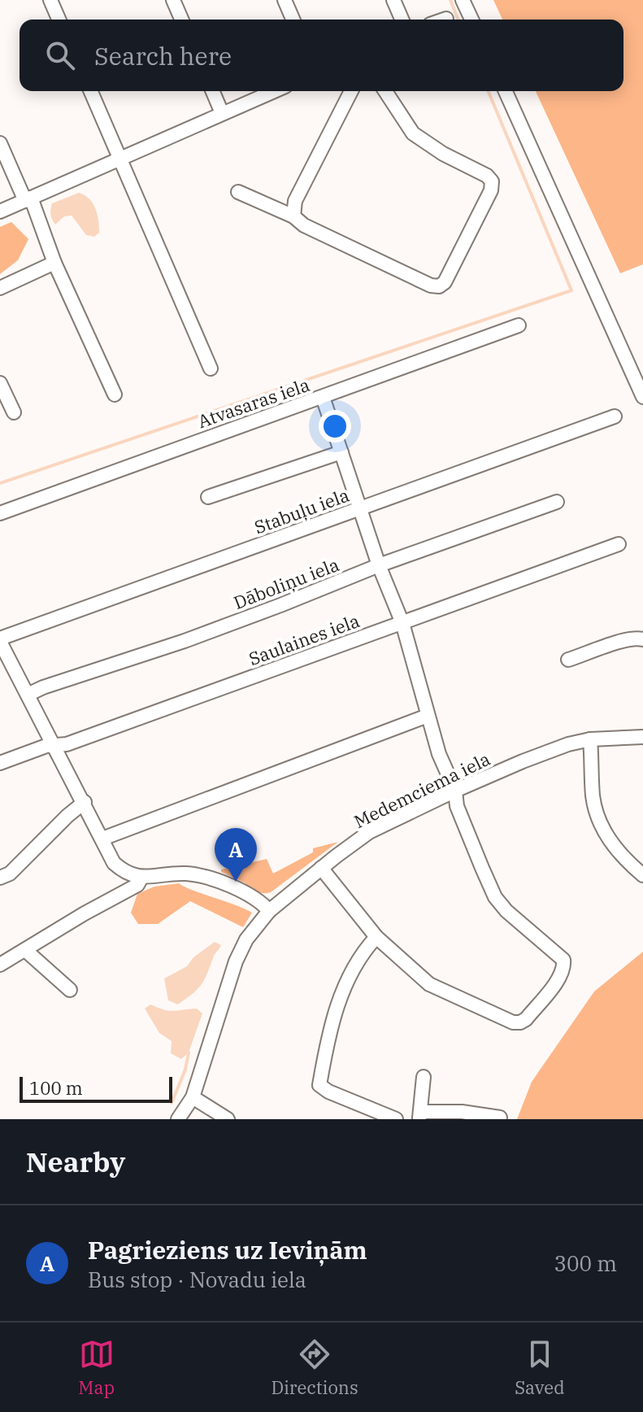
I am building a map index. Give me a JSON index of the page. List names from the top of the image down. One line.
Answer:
{"streets":{"street":["Atvasaras iela","Stabuļu iela","Dāboliņu iela","Saulaines iela","Medemciema iela"]},"scale_bar":"100 m","page":{"search":"Search here","pins":"A","scale":"100 m","heading":"Nearby","list":[{"mark":"A","name":"Pagrieziens uz Ieviņām","note":"Bus stop · Novadu iela","value":"300 m"}],"nav":["Map","Directions","Saved"]}}
